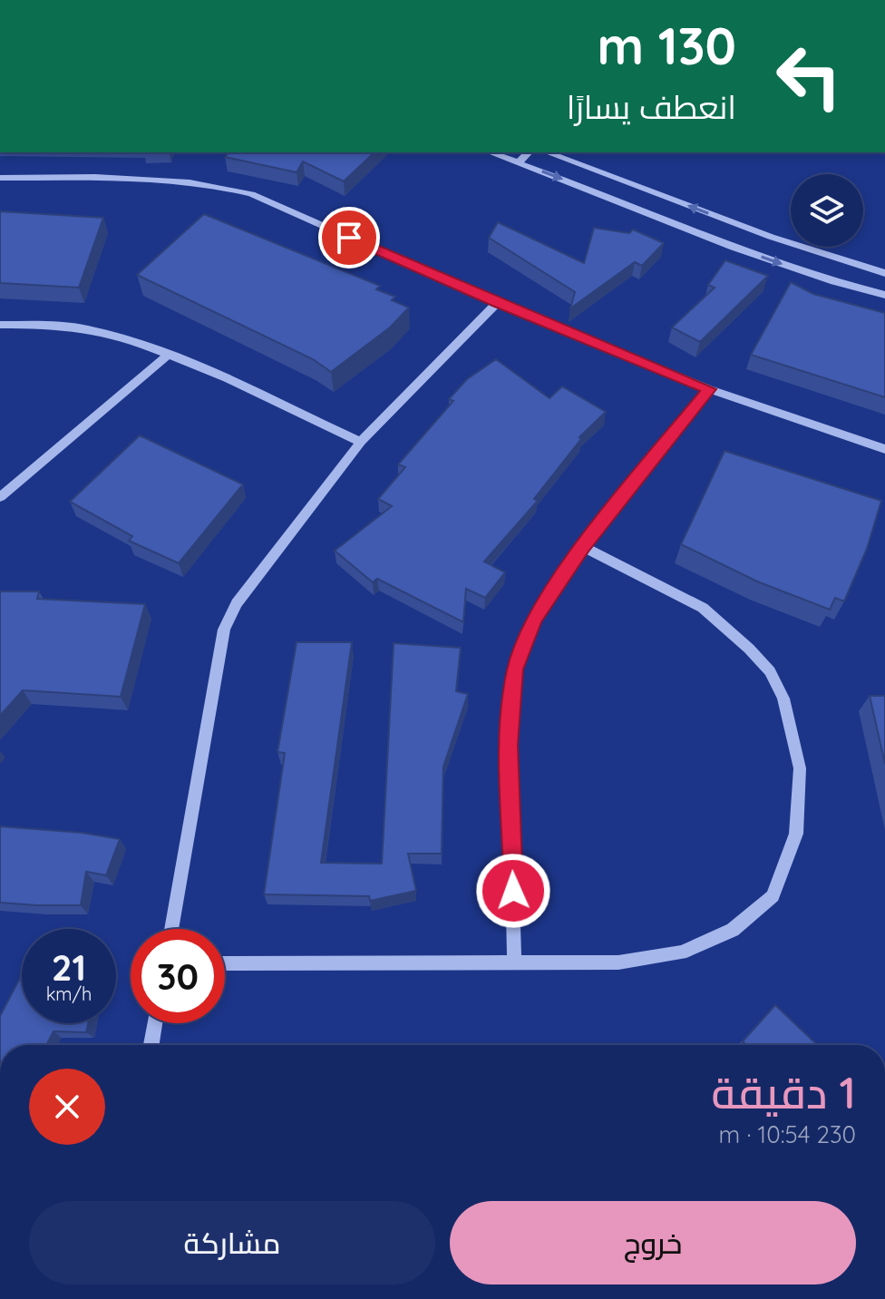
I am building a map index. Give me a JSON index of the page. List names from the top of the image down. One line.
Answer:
{"page":{"turn":["130 m","انعطف يسارًا"],"speed":"21 km/h","limit":"30","heading":["1 دقيقة","230 m · 10:54"],"buttons":["خروج","مشاركة"]}}
